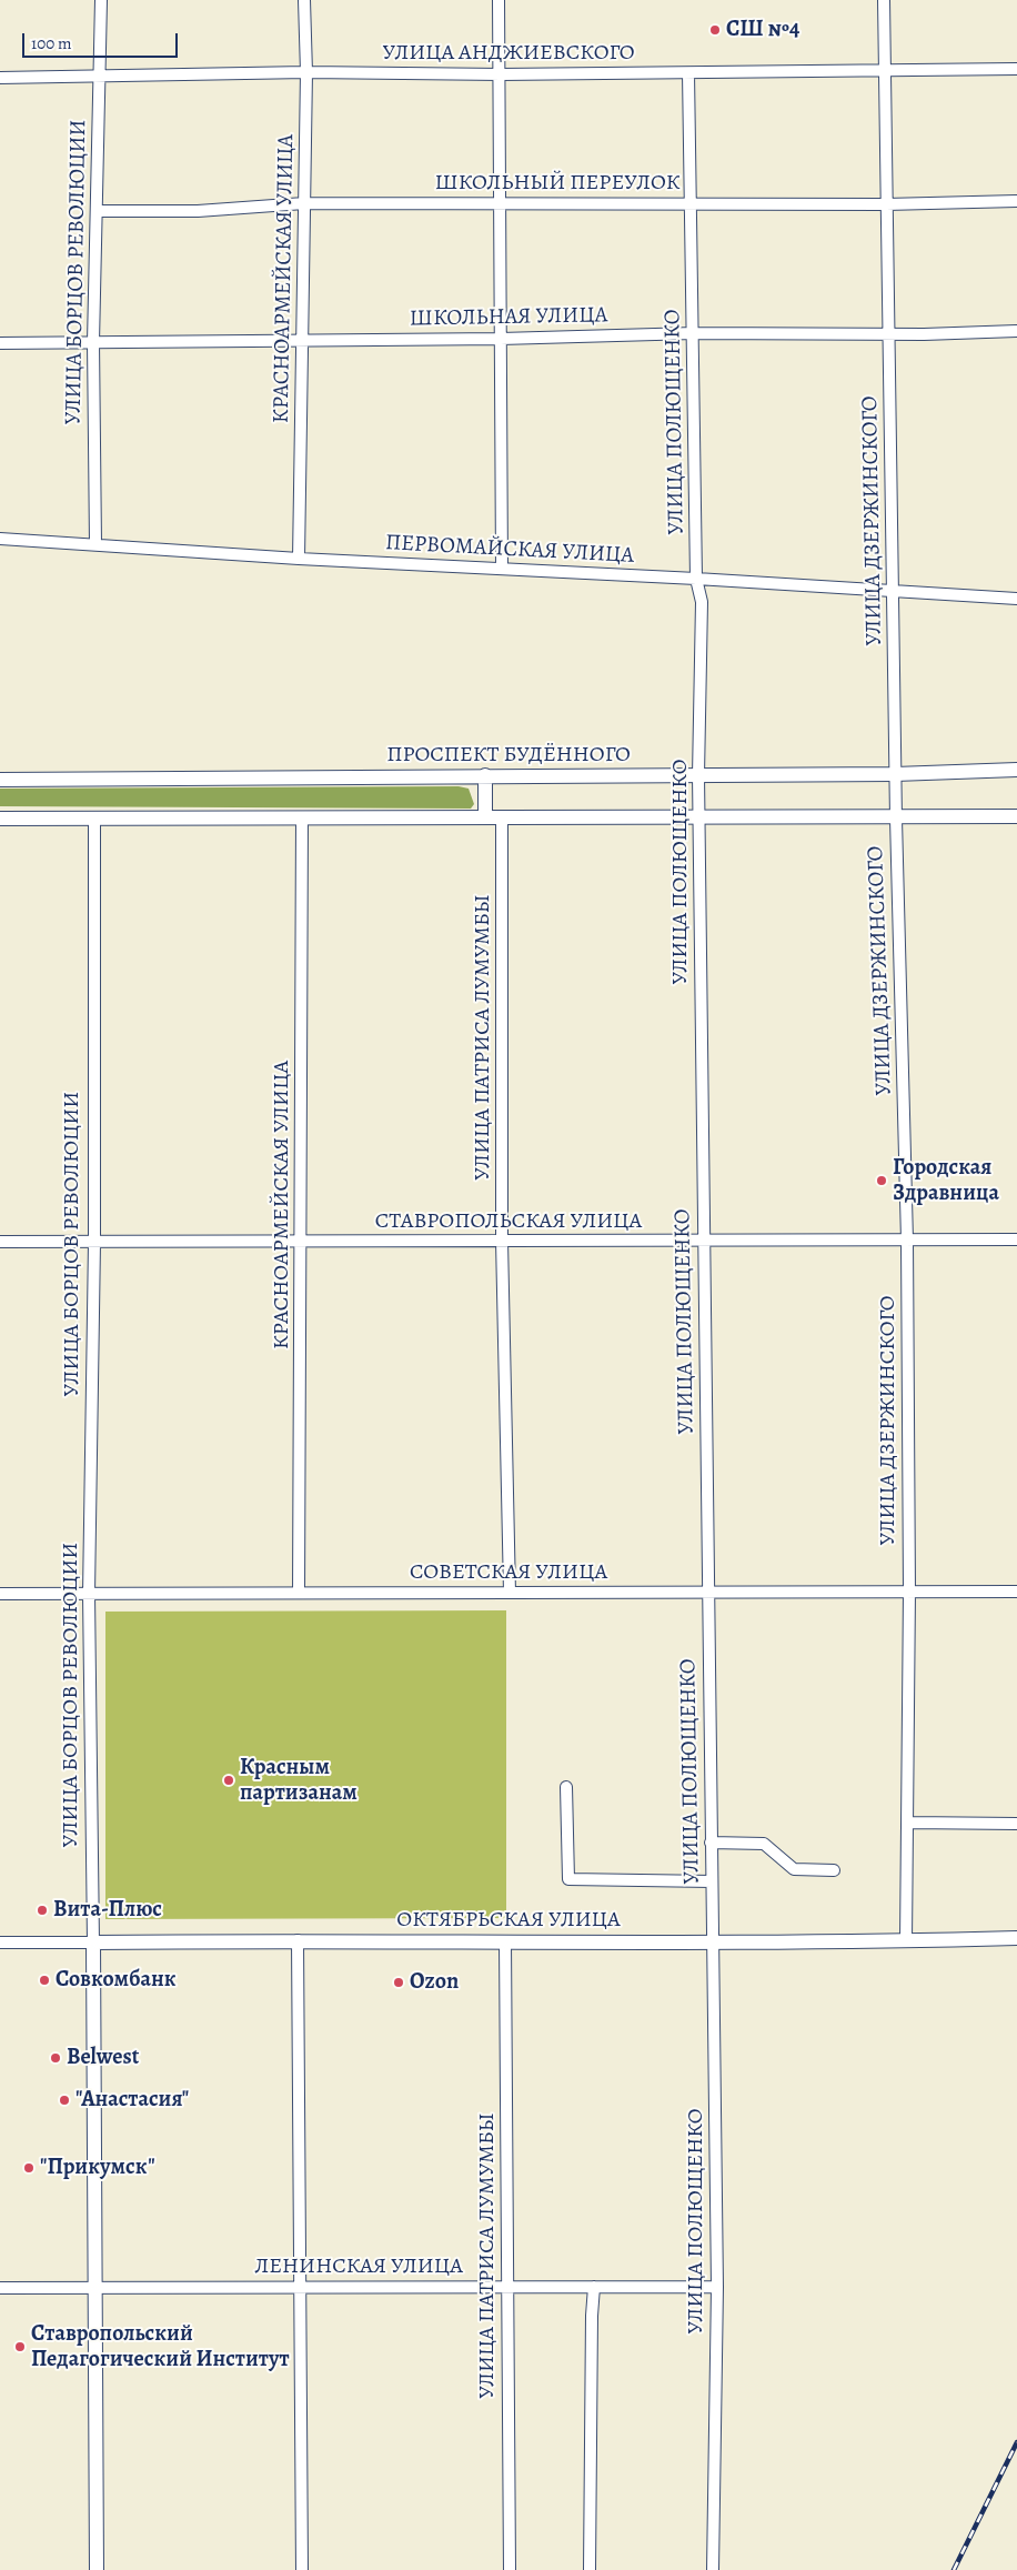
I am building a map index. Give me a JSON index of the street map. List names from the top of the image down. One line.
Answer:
{"streets":{"main road":["УЛИЦА БОРЦОВ РЕВОЛЮЦИИ","ПРОСПЕКТ БУДЁННОГО","ОКТЯБРЬСКАЯ УЛИЦА"],"street":["УЛИЦА АНДЖИЕВСКОГО","ШКОЛЬНЫЙ ПЕРЕУЛОК","КРАСНОАРМЕЙСКАЯ УЛИЦА","ШКОЛЬНАЯ УЛИЦА","УЛИЦА ПОЛЮЩЕНКО","УЛИЦА ДЗЕРЖИНСКОГО","ПЕРВОМАЙСКАЯ УЛИЦА","УЛИЦА ПАТРИСА ЛУМУМБЫ","СТАВРОПОЛЬСКАЯ УЛИЦА","СОВЕТСКАЯ УЛИЦА","ЛЕНИНСКАЯ УЛИЦА"]},"crossings":[["УЛИЦА АНДЖИЕВСКОГО","УЛИЦА БОРЦОВ РЕВОЛЮЦИИ"],["УЛИЦА АНДЖИЕВСКОГО","КРАСНОАРМЕЙСКАЯ УЛИЦА"],["УЛИЦА АНДЖИЕВСКОГО","УЛИЦА ПОЛЮЩЕНКО"],["УЛИЦА АНДЖИЕВСКОГО","УЛИЦА ДЗЕРЖИНСКОГО"],["ШКОЛЬНЫЙ ПЕРЕУЛОК","УЛИЦА БОРЦОВ РЕВОЛЮЦИИ"],["ШКОЛЬНЫЙ ПЕРЕУЛОК","КРАСНОАРМЕЙСКАЯ УЛИЦА"],["ШКОЛЬНЫЙ ПЕРЕУЛОК","УЛИЦА ПОЛЮЩЕНКО"],["ШКОЛЬНЫЙ ПЕРЕУЛОК","УЛИЦА ДЗЕРЖИНСКОГО"],["УЛИЦА БОРЦОВ РЕВОЛЮЦИИ","ШКОЛЬНАЯ УЛИЦА"],["УЛИЦА БОРЦОВ РЕВОЛЮЦИИ","ПЕРВОМАЙСКАЯ УЛИЦА"],["УЛИЦА БОРЦОВ РЕВОЛЮЦИИ","СТАВРОПОЛЬСКАЯ УЛИЦА"],["УЛИЦА БОРЦОВ РЕВОЛЮЦИИ","СОВЕТСКАЯ УЛИЦА"],["УЛИЦА БОРЦОВ РЕВОЛЮЦИИ","ОКТЯБРЬСКАЯ УЛИЦА"],["УЛИЦА БОРЦОВ РЕВОЛЮЦИИ","ЛЕНИНСКАЯ УЛИЦА"],["КРАСНОАРМЕЙСКАЯ УЛИЦА","ШКОЛЬНАЯ УЛИЦА"],["КРАСНОАРМЕЙСКАЯ УЛИЦА","ПЕРВОМАЙСКАЯ УЛИЦА"],["КРАСНОАРМЕЙСКАЯ УЛИЦА","СТАВРОПОЛЬСКАЯ УЛИЦА"],["КРАСНОАРМЕЙСКАЯ УЛИЦА","СОВЕТСКАЯ УЛИЦА"],["ШКОЛЬНАЯ УЛИЦА","УЛИЦА ПОЛЮЩЕНКО"],["ШКОЛЬНАЯ УЛИЦА","УЛИЦА ДЗЕРЖИНСКОГО"],["УЛИЦА ПОЛЮЩЕНКО","ПЕРВОМАЙСКАЯ УЛИЦА"],["УЛИЦА ПОЛЮЩЕНКО","ПРОСПЕКТ БУДЁННОГО"],["УЛИЦА ПОЛЮЩЕНКО","СТАВРОПОЛЬСКАЯ УЛИЦА"],["УЛИЦА ПОЛЮЩЕНКО","СОВЕТСКАЯ УЛИЦА"],["УЛИЦА ПОЛЮЩЕНКО","ОКТЯБРЬСКАЯ УЛИЦА"],["УЛИЦА ПОЛЮЩЕНКО","ЛЕНИНСКАЯ УЛИЦА"],["УЛИЦА ДЗЕРЖИНСКОГО","ПЕРВОМАЙСКАЯ УЛИЦА"],["УЛИЦА ДЗЕРЖИНСКОГО","ПРОСПЕКТ БУДЁННОГО"],["УЛИЦА ДЗЕРЖИНСКОГО","СТАВРОПОЛЬСКАЯ УЛИЦА"],["УЛИЦА ДЗЕРЖИНСКОГО","СОВЕТСКАЯ УЛИЦА"],["УЛИЦА ДЗЕРЖИНСКОГО","ОКТЯБРЬСКАЯ УЛИЦА"],["УЛИЦА ПАТРИСА ЛУМУМБЫ","СТАВРОПОЛЬСКАЯ УЛИЦА"],["УЛИЦА ПАТРИСА ЛУМУМБЫ","СОВЕТСКАЯ УЛИЦА"],["УЛИЦА ПАТРИСА ЛУМУМБЫ","ОКТЯБРЬСКАЯ УЛИЦА"],["УЛИЦА ПАТРИСА ЛУМУМБЫ","ЛЕНИНСКАЯ УЛИЦА"]],"places":["СШ №4","Городская Здравница","Красным партизанам","Вита-Плюс","Совкомбанк","Ozon","Belwest","\"Анастасия\"","\"Прикумск\"","Ставропольский Педагогический Институт"],"scale_bar":"100 m"}
